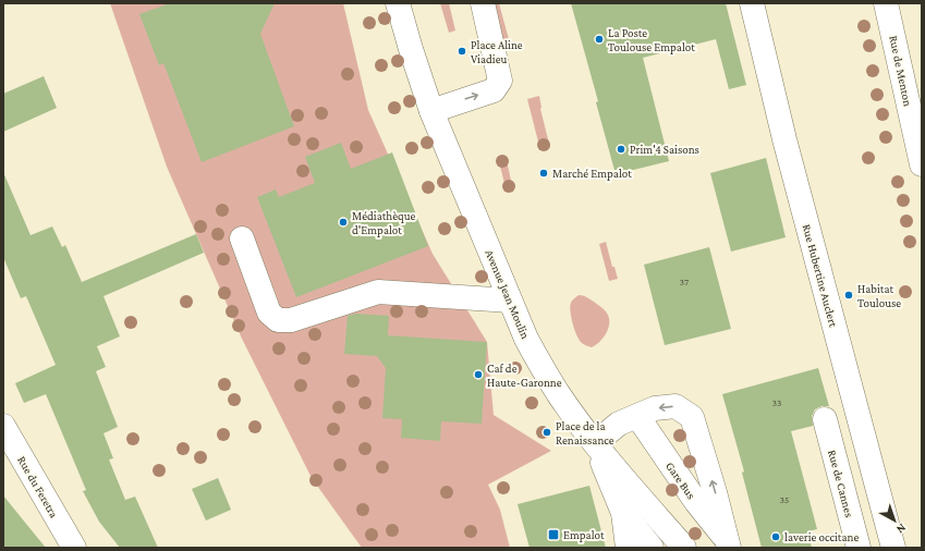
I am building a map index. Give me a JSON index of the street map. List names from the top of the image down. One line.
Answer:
{"streets":{"street":["Rue de Menton","Rue Hubertine Auclert","Avenue Jean Moulin","Gare Bus","Rue de Cannes","Rue du Feretra"]},"places":{"other":["La Poste Toulouse Empalot","Place Aline Viadieu","Prim'4 Saisons","Marché Empalot","Médiathèque d'Empalot","Habitat Toulouse","Caf de Haute-Garonne","Place de la Renaissance","laverie occitane"],"transit":["Empalot"]},"house_numbers":["37","33","35"],"north":"bottom right"}
